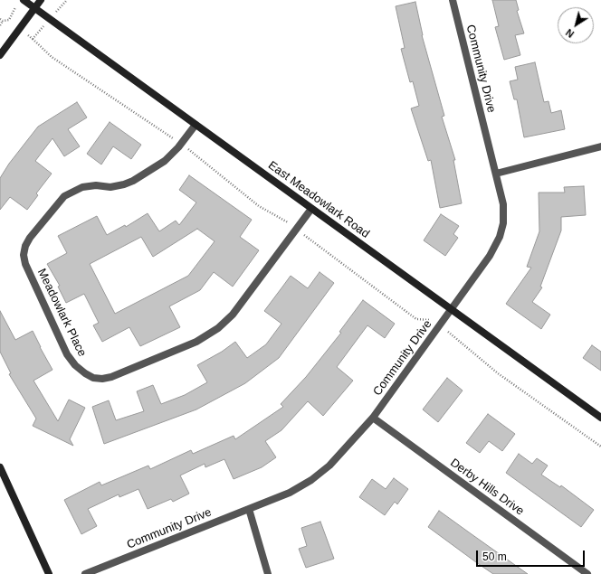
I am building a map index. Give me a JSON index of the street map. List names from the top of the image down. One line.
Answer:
{"streets":{"main road":["East Meadowlark Road"],"street":["Community Drive","Meadowlark Place","Derby Hills Drive"]},"crossings":[["Community Drive","East Meadowlark Road"],["Community Drive","Derby Hills Drive"],["East Meadowlark Road","Meadowlark Place"]],"scale_bar":"50 m","north":"bottom left"}
